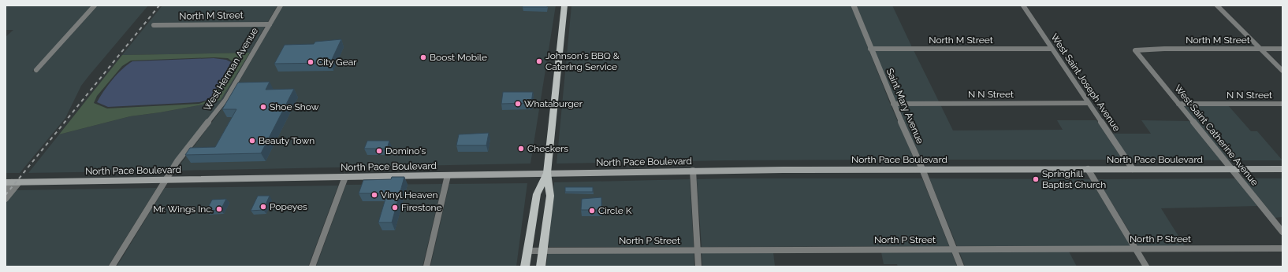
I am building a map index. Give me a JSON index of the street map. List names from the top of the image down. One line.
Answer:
{"streets":{"main road":["North Pace Boulevard"],"street":["North M Street","West Herman Avenue","West Saint Joseph Avenue","N N Street","Saint Mary Avenue","West Saint Catherine Avenue","North P Street"]},"crossings":[["North M Street","West Herman Avenue"],["North M Street","West Saint Joseph Avenue"],["North M Street","Saint Mary Avenue"],["North M Street","West Saint Catherine Avenue"],["West Herman Avenue","North Pace Boulevard"],["West Saint Joseph Avenue","N N Street"],["West Saint Joseph Avenue","North Pace Boulevard"],["N N Street","Saint Mary Avenue"],["N N Street","West Saint Catherine Avenue"],["Saint Mary Avenue","North Pace Boulevard"],["Saint Mary Avenue","North P Street"],["West Saint Catherine Avenue","North Pace Boulevard"]],"places":["Boost Mobile","Johnson's BBQ & Catering Service","City Gear","Whataburger","Shoe Show","Beauty Town","Checkers","Domino's","Springhill Baptist Church","Vinyl Heaven","Popeyes","Firestone","Mr. Wings Inc.","Circle K"]}
